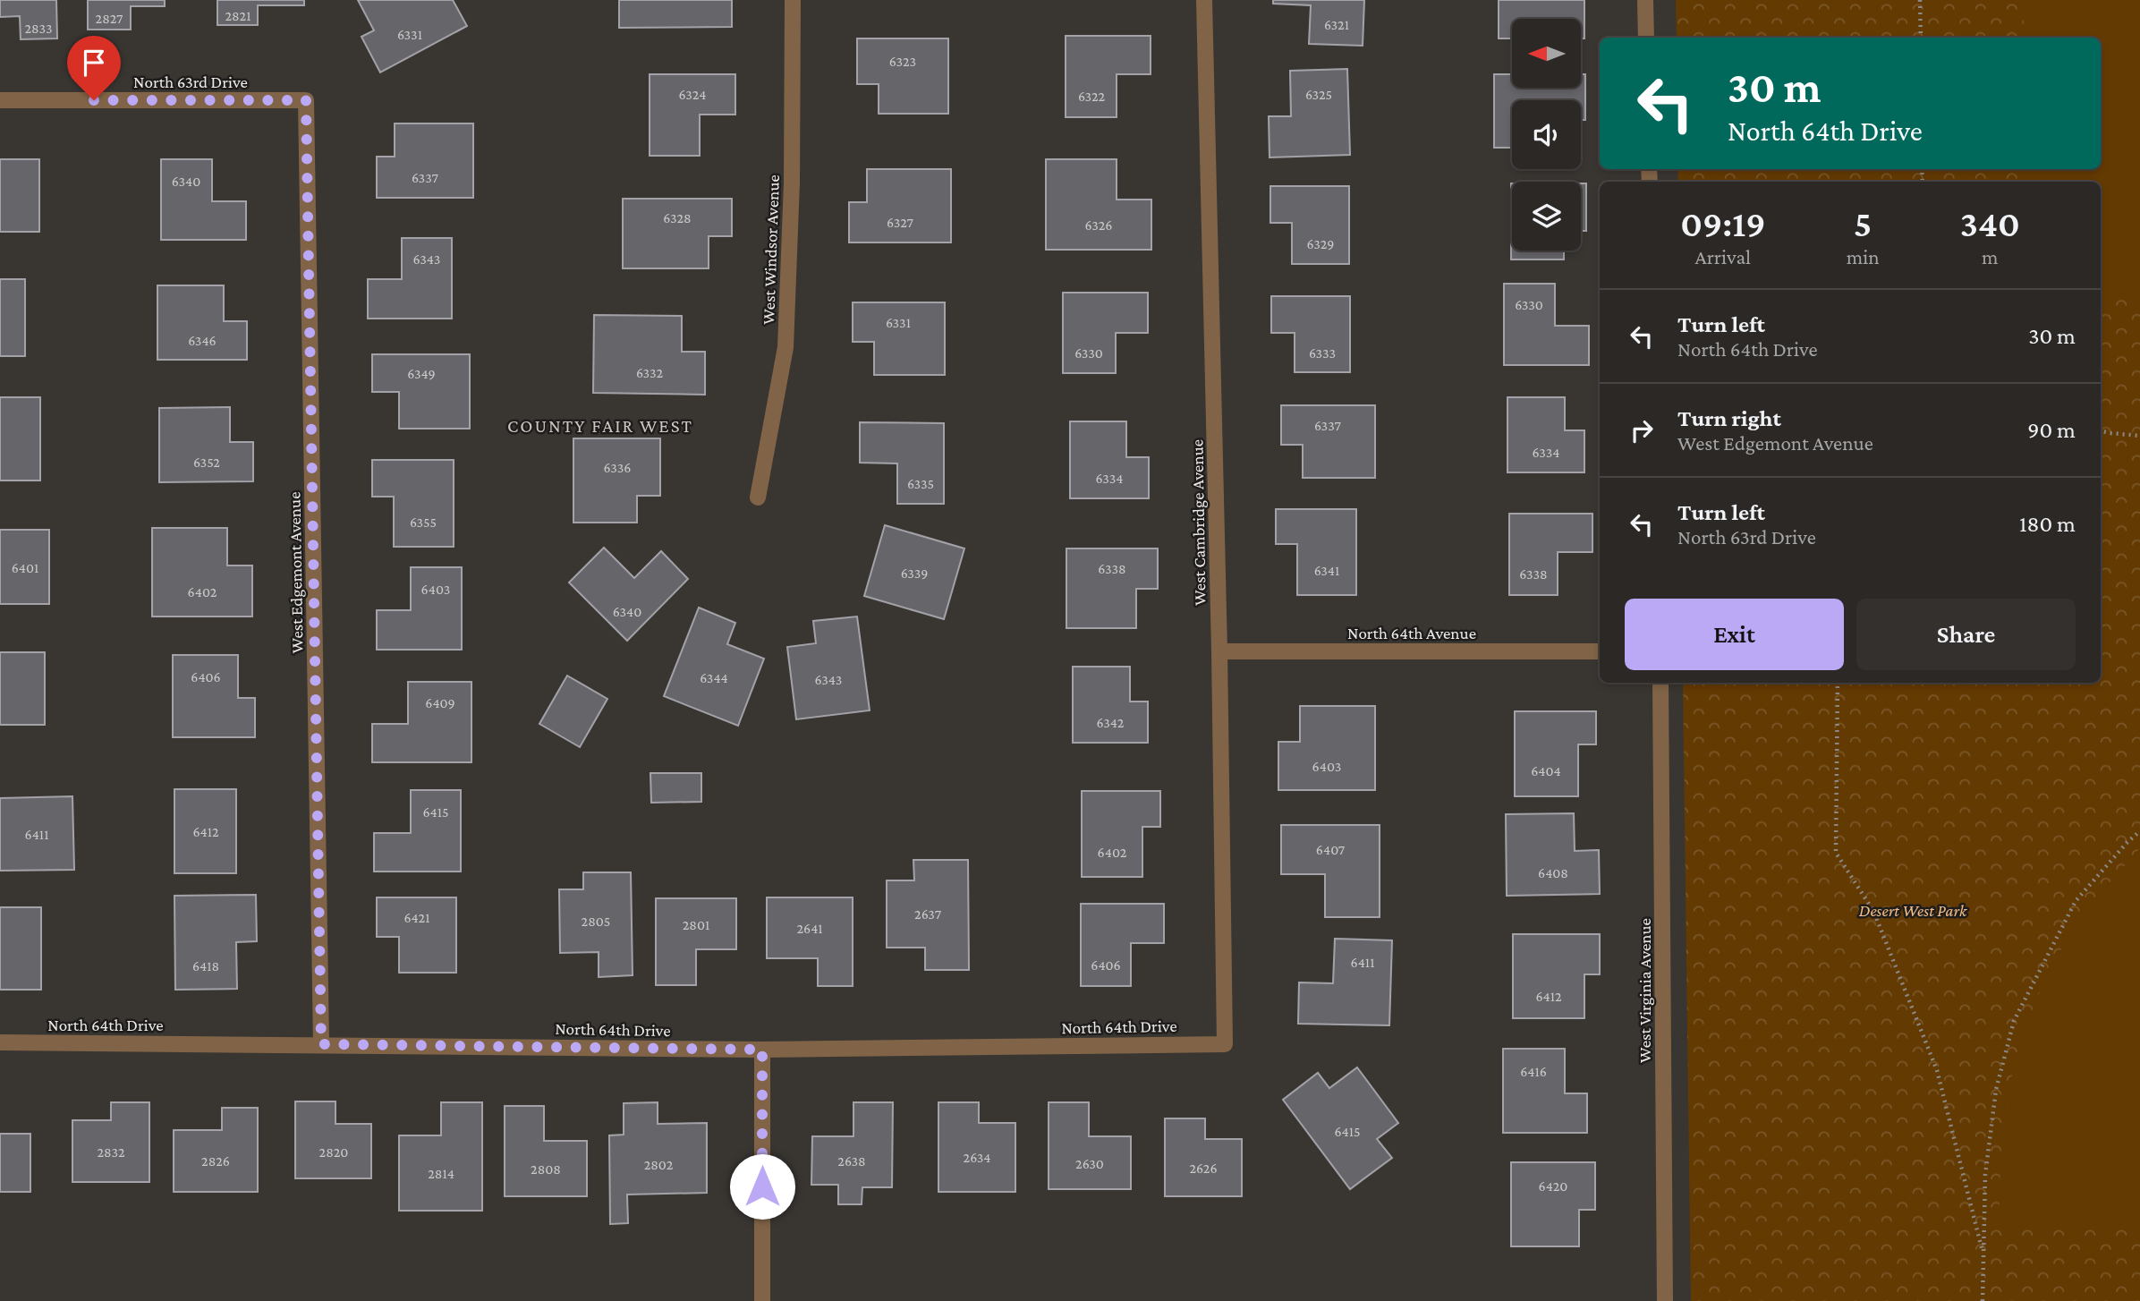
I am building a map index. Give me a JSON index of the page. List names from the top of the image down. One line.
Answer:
{"streets":{"street":["North 63rd Drive","West Windsor Avenue","West Cambridge Avenue","West Edgemont Avenue","North 64th Avenue","West Virginia Avenue","North 64th Drive"]},"crossings":[["North 63rd Drive","West Edgemont Avenue"],["West Cambridge Avenue","North 64th Avenue"],["West Cambridge Avenue","North 64th Drive"],["West Edgemont Avenue","North 64th Drive"]],"districts":["COUNTY FAIR WEST"],"parks":["Desert West Park"],"house_numbers":["2821","2827","6321","2833","6331","6323","6324","6325","6322","6337","6340","6328","6327","6326","6329","6343","6330","6331","6346","6330","6333","6332","6349","6337","6334","6352","6336","6334","6335","6355","6401","6338","6341","6339","6338","6403","6402","6340","6406","6344","6343","6409","6342","6403","6404","6415","6412","6411","6407","6402","6408","2637","6421","2805","2801","2641","6411","6406","6418","6412","6416","6415","2832","2820","2634","2826","2638","2630","2802","2626","2808","2814","6420"],"north":"left","page":{"turn":["30 m","North 64th Drive"],"eta":["09:19","Arrival","5","min","340","m"],"list":[{"name":"Turn left","note":"North 64th Drive","value":"30 m"},{"name":"Turn right","note":"West Edgemont Avenue","value":"90 m"},{"name":"Turn left","note":"North 63rd Drive","value":"180 m"}],"buttons":["Exit","Share"]}}
